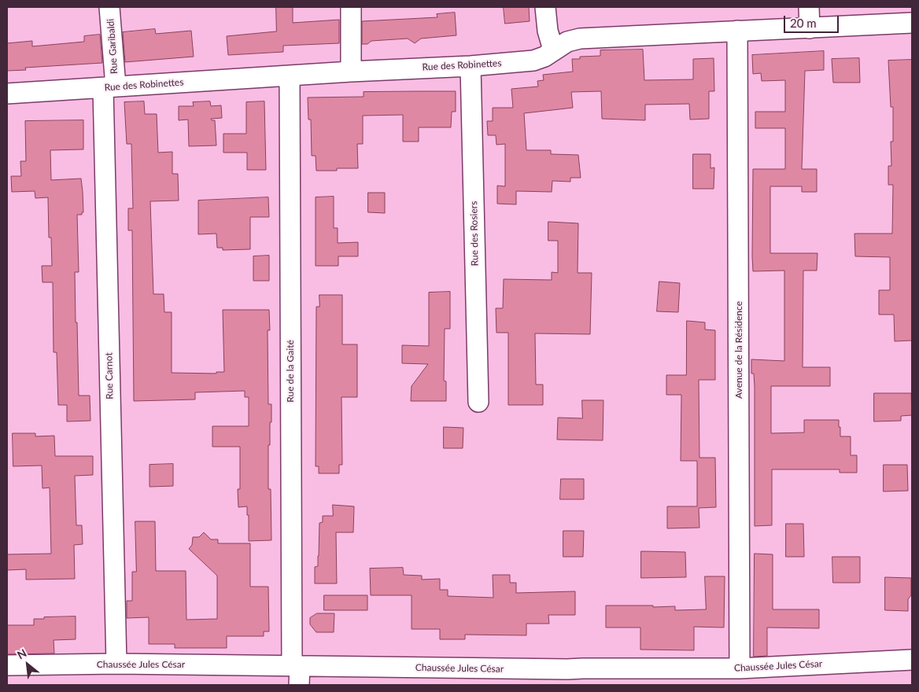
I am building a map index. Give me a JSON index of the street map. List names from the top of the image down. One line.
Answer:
{"streets":{"street":["Rue Garibaldi","Rue des Robinettes","Rue des Rosiers","Avenue de la Résidence","Rue de la Gaité","Rue Carnot","Chaussée Jules César"]},"crossings":[["Rue Garibaldi","Rue des Robinettes"],["Rue Garibaldi","Rue Carnot"],["Rue des Robinettes","Rue des Rosiers"],["Rue des Robinettes","Avenue de la Résidence"],["Rue des Robinettes","Rue de la Gaité"],["Rue des Robinettes","Rue Carnot"],["Avenue de la Résidence","Chaussée Jules César"],["Rue de la Gaité","Chaussée Jules César"],["Rue Carnot","Chaussée Jules César"]],"scale_bar":"20 m","north":"top left"}
